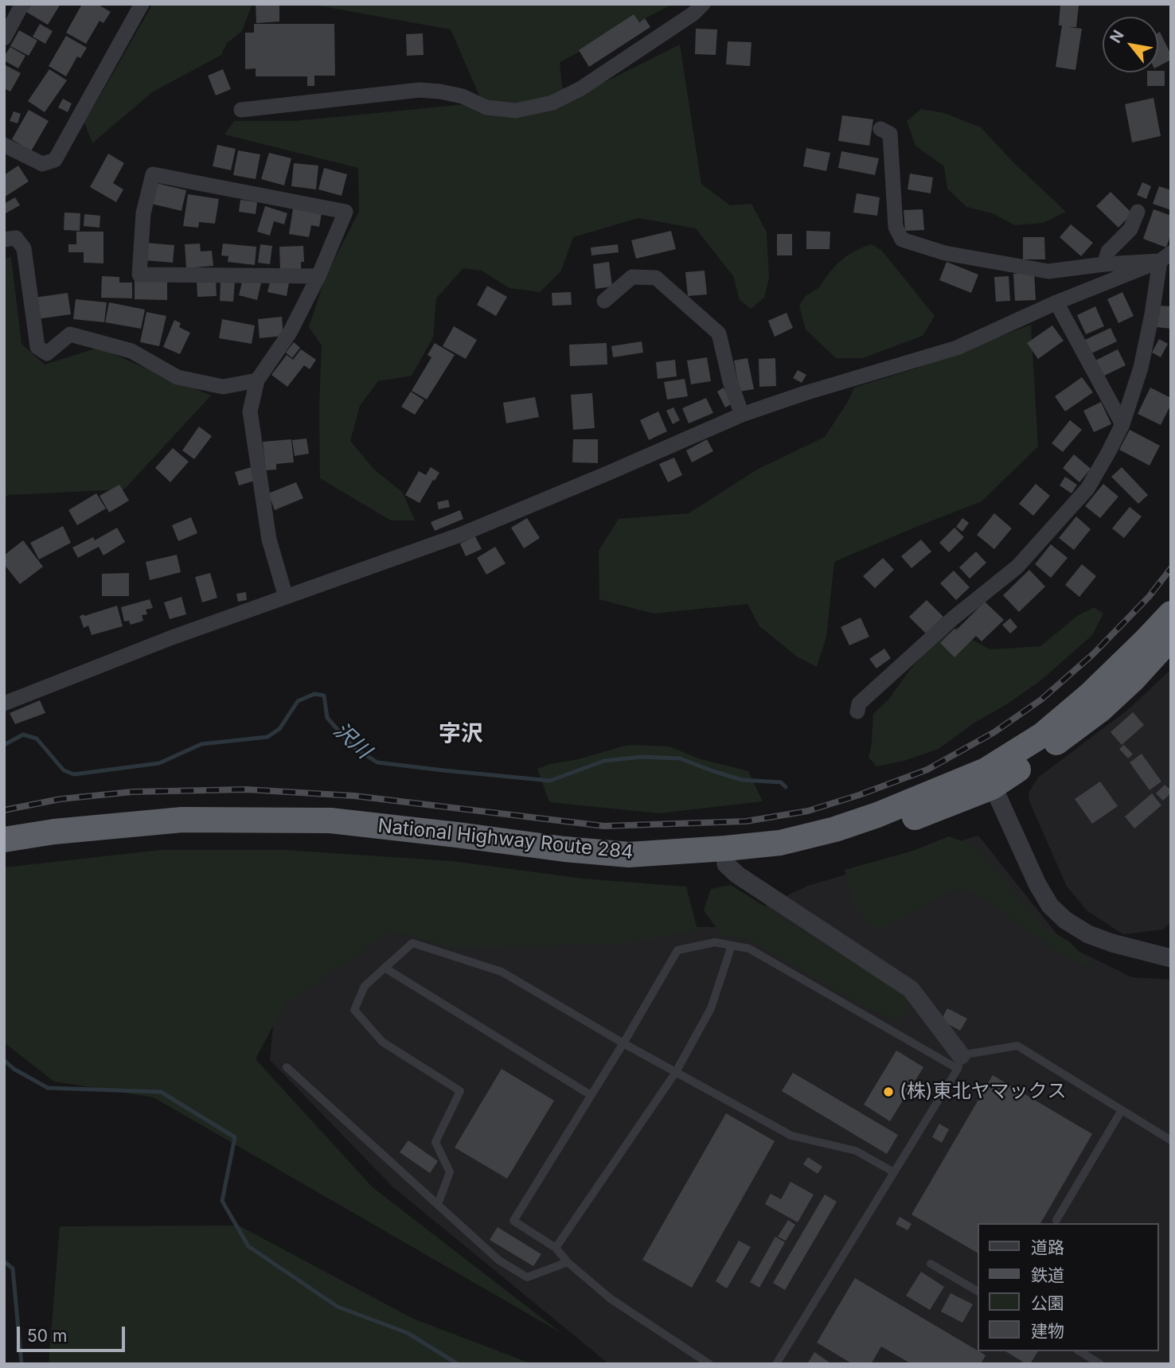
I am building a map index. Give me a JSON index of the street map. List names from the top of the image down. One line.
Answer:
{"streets":{"highway":["National Highway Route 284"]},"districts":["字沢"],"water":["沢川"],"places":["(株)東北ヤマックス"],"legend":["道路","鉄道","公園","建物"],"scale_bar":"50 m","north":"top left"}
